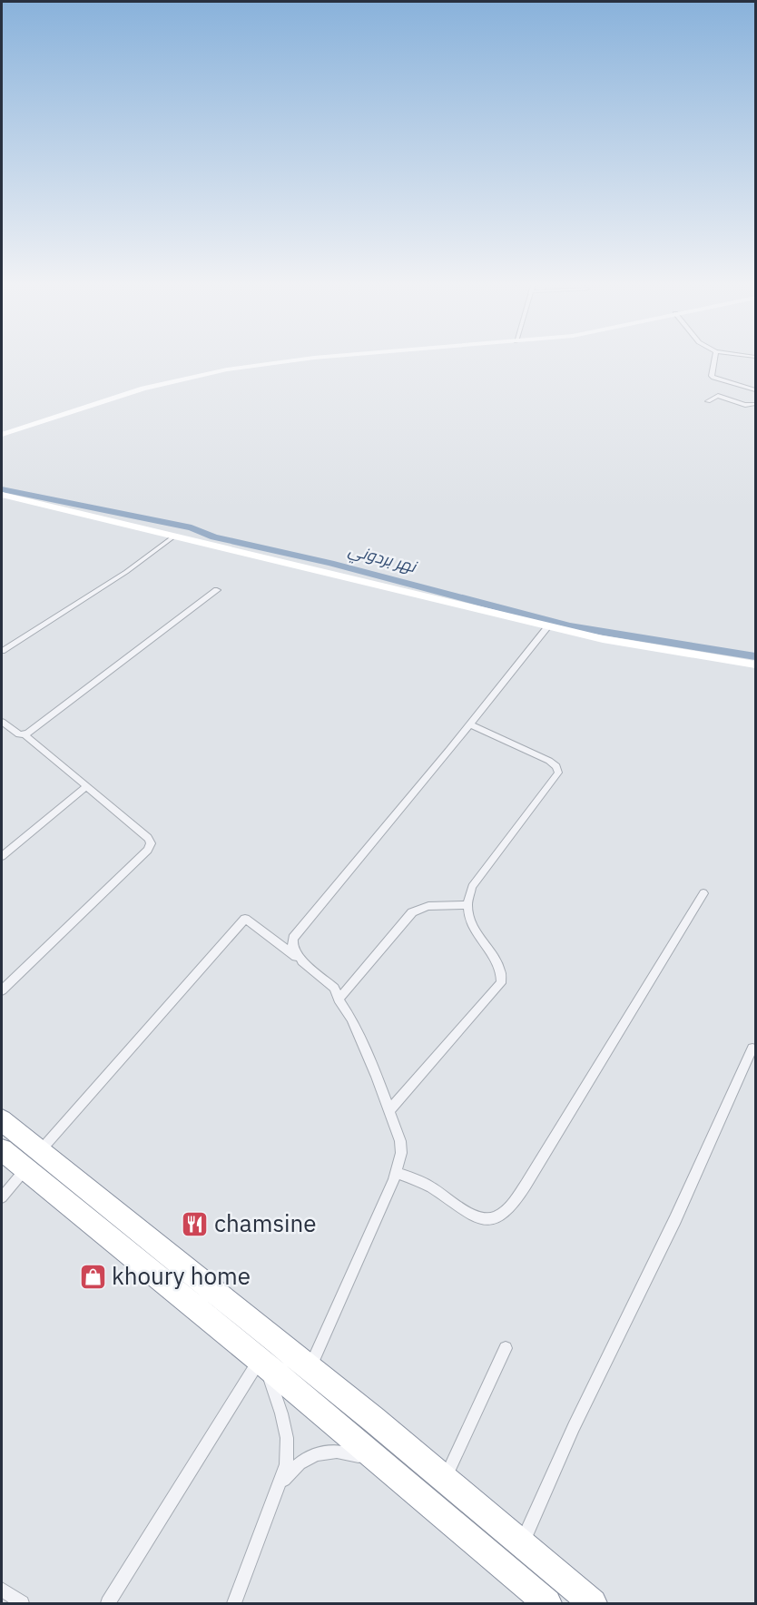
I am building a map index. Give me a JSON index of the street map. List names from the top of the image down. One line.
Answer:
{"water":["نهر بردوني"],"places":{"restaurant":["chamsine"],"shop":["khoury home"]}}
